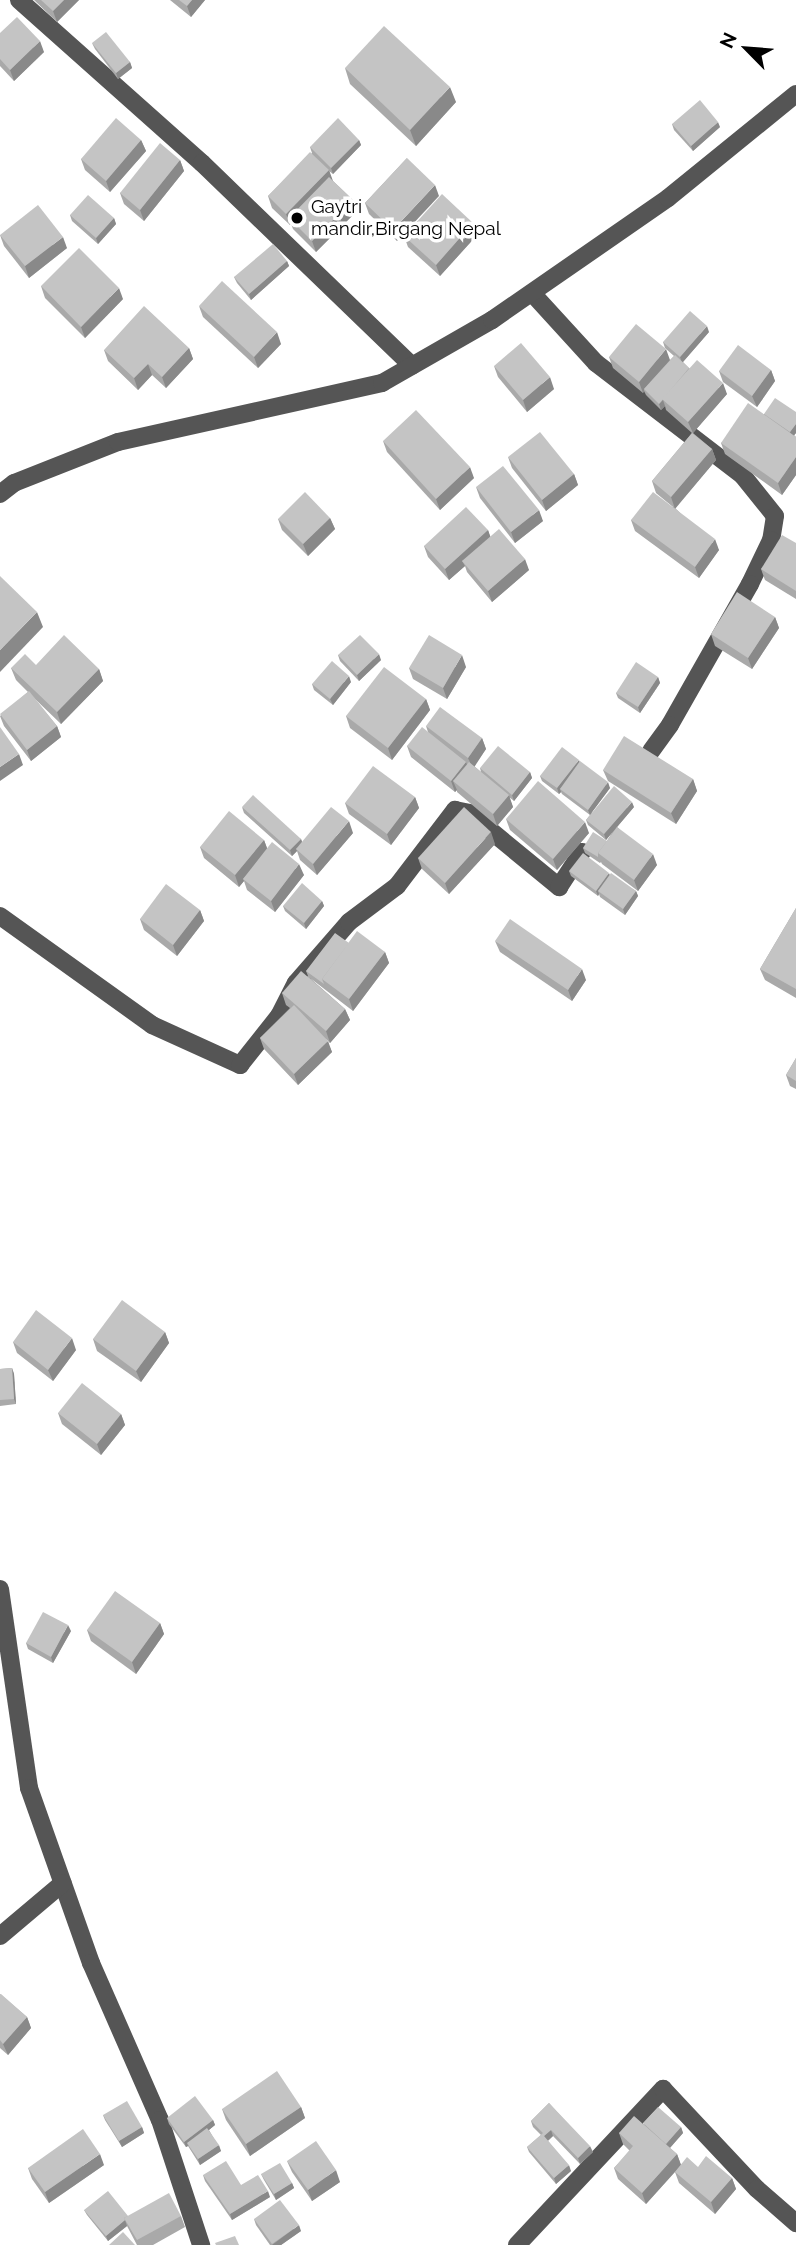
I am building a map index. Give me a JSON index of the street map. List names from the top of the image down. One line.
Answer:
{"places":["Gaytri mandir,Birgang Nepal"],"north":"top left"}
